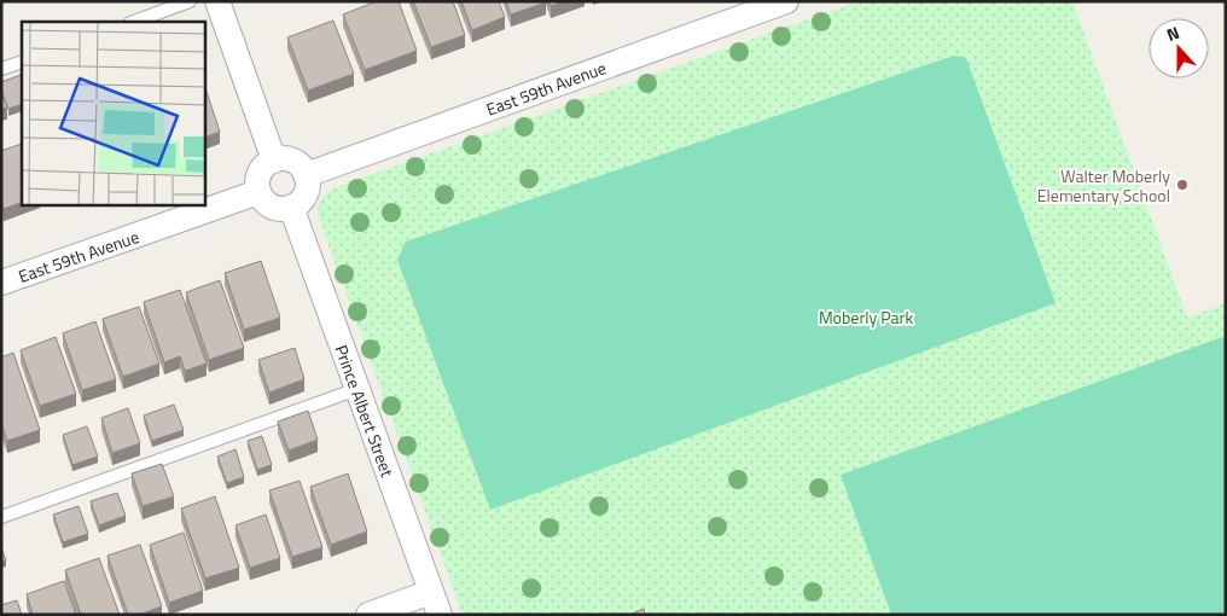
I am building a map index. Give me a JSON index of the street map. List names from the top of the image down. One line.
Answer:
{"streets":{"street":["East 59th Avenue","Prince Albert Street"]},"crossings":[["East 59th Avenue","Prince Albert Street"]],"parks":["Moberly Park"],"places":["Walter Moberly Elementary School"],"north":"top"}
